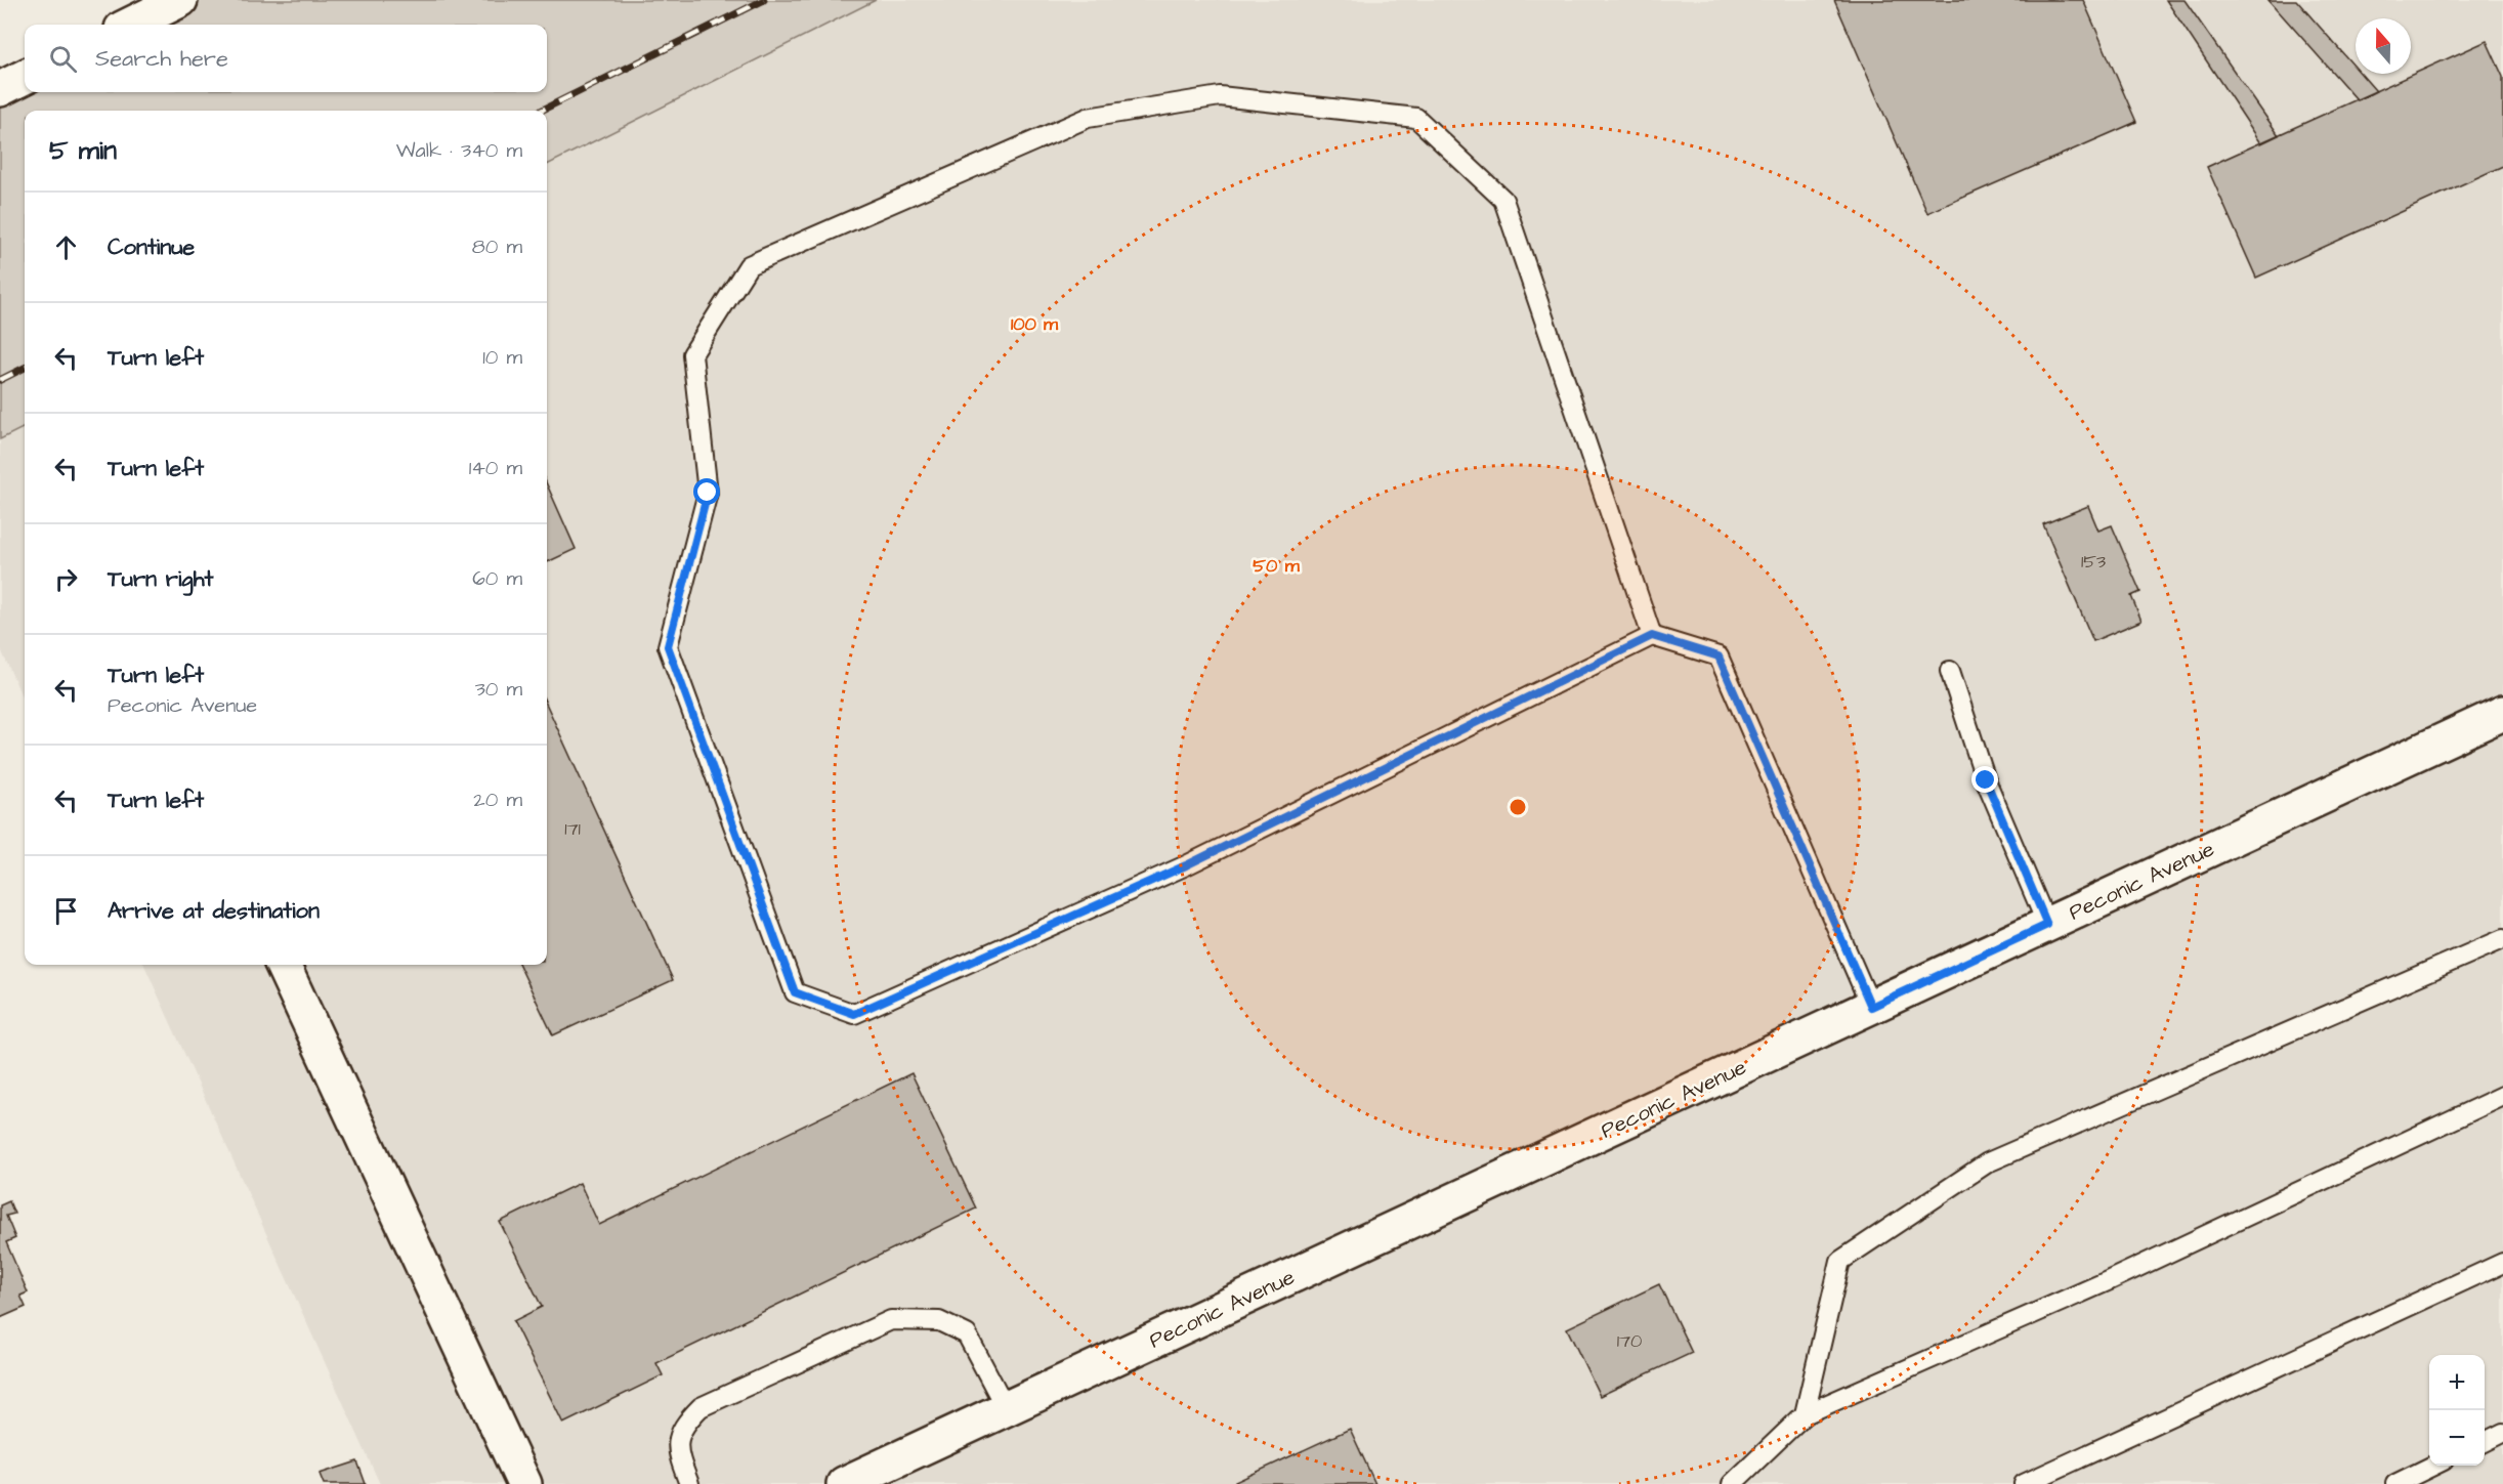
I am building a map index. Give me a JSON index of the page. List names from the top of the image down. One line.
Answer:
{"streets":{"street":["Peconic Avenue"]},"house_numbers":["153","171","170"],"north":"top","page":{"search":"Search here","heading":["5 min","Walk · 340 m"],"list":[["Continue","80 m"],["Turn left","10 m"],["Turn left","140 m"],["Turn right","60 m"],["Turn left","Peconic Avenue","30 m"],["Turn left","20 m"],"Arrive at destination"],"map_buttons":["+","−"]},"rings":["100 m","50 m"]}
